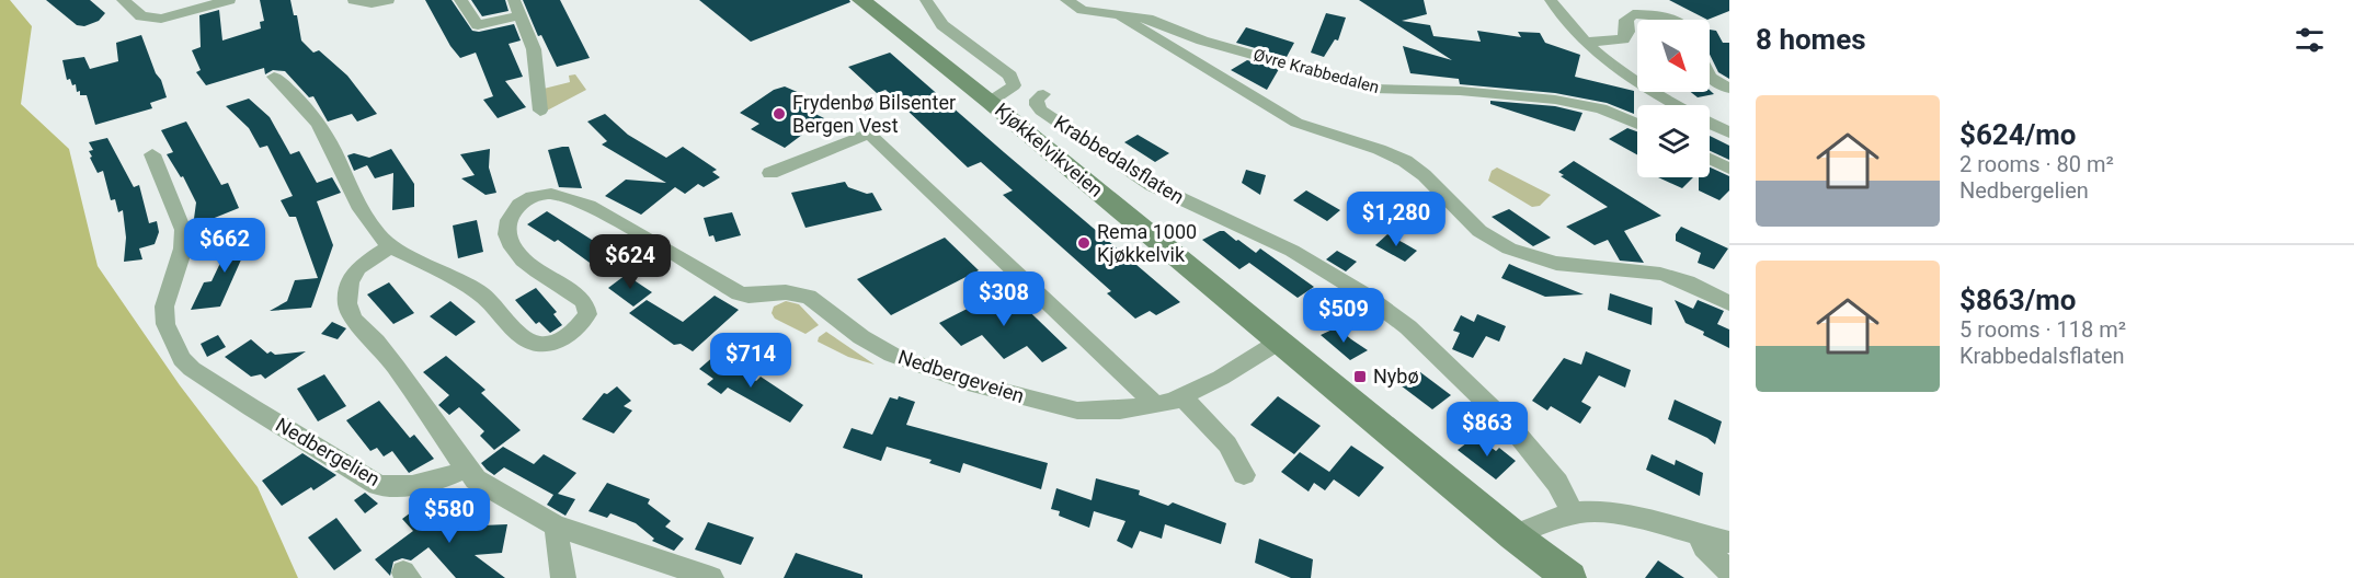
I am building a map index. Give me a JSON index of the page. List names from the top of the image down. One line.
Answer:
{"streets":{"main road":["Kjøkkelvikveien"],"street":["Øvre Krabbedalen","Krabbedalsflaten","Nedbergeveien","Nedbergelien"]},"crossings":[["Kjøkkelvikveien","Nedbergeveien"]],"places":{"other":["Frydenbø Bilsenter Bergen Vest","Rema 1000 Kjøkkelvik"],"transit":["Nybø"]},"north":"bottom right","page":{"heading":"8 homes","list":[{"name":"$624/mo","note":"2 rooms · 80 m² · Nedbergelien"},{"name":"$863/mo","note":"5 rooms · 118 m² · Krabbedalsflaten"}],"price":["$1,280","$662","$624","$308","$509","$714","$863","$580"]}}
